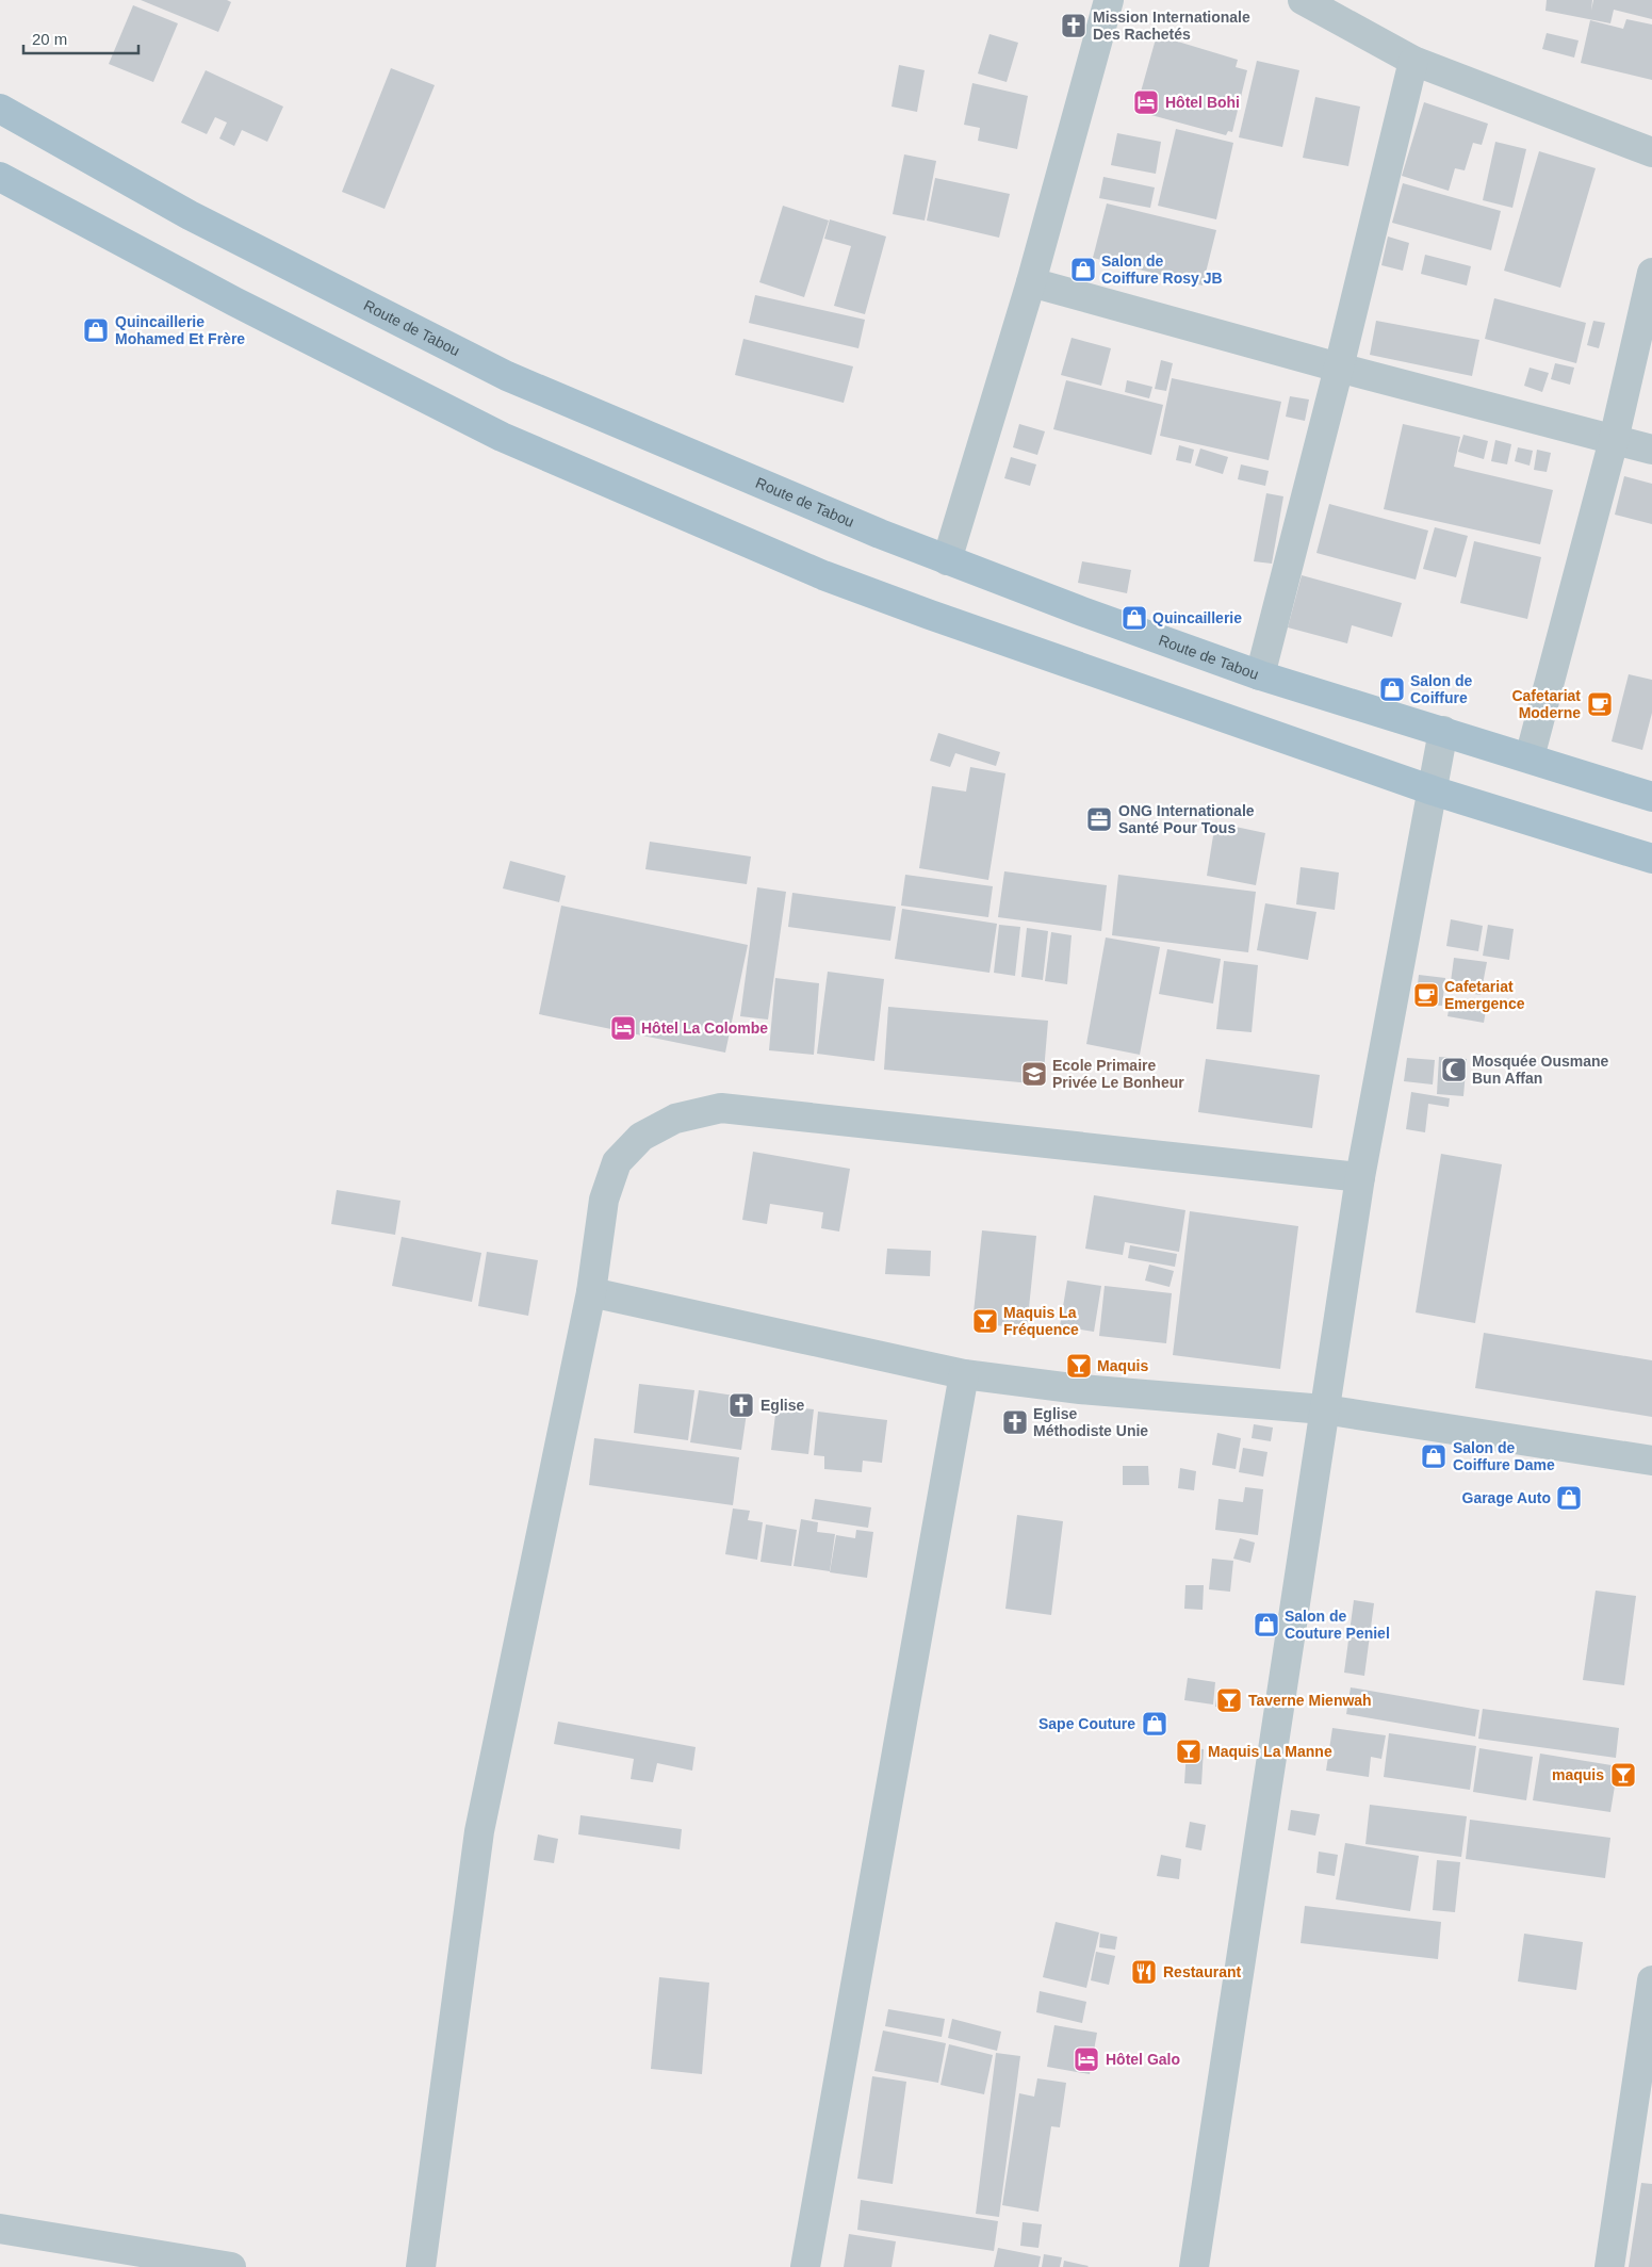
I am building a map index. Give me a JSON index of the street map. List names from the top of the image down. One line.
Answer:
{"streets":{"main road":["Route de Tabou"]},"places":{"church":["Mission Internationale Des Rachetés","Eglise","Eglise Méthodiste Unie"],"hotel":["Hôtel Bohi","Hôtel La Colombe","Hôtel Galo"],"shop":["Salon de Coiffure Rosy JB","Quincaillerie Mohamed Et Frère","Quincaillerie","Salon de Coiffure","Salon de Coiffure Dame","Garage Auto","Salon de Couture Peniel","Sape Couture"],"cafe":["Cafetariat Moderne","Cafetariat Emergence"],"office":["ONG Internationale Santé Pour Tous"],"mosque":["Mosquée Ousmane Bun Affan"],"school or university":["Ecole Primaire Privée Le Bonheur"],"bar":["Maquis La Fréquence","Maquis","Taverne Mienwah","Maquis La Manne","maquis"],"restaurant":["Restaurant"]},"scale_bar":"20 m"}
